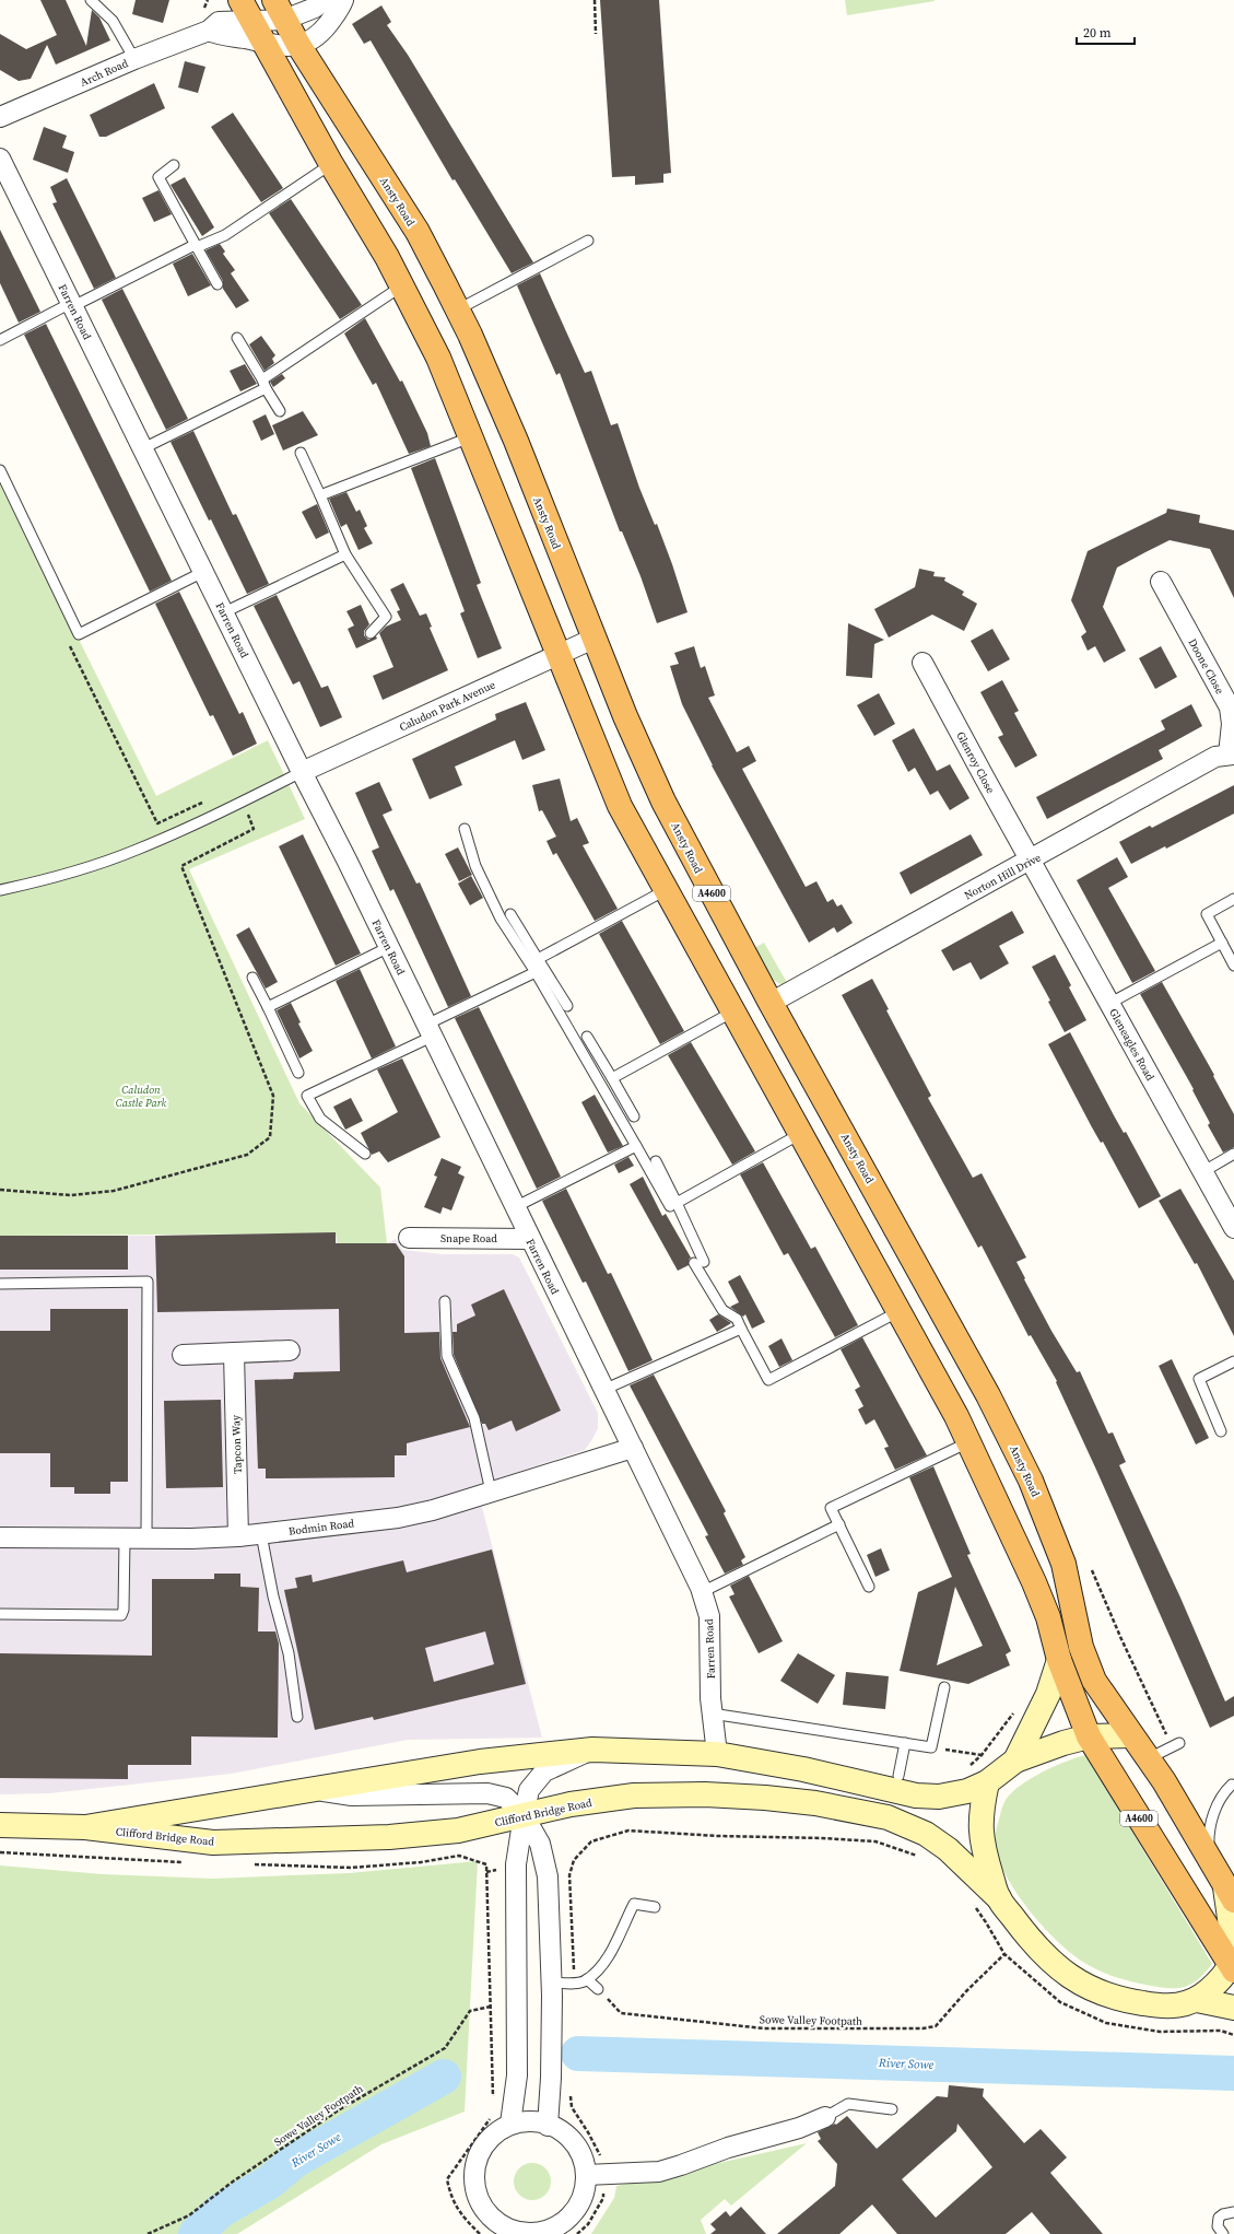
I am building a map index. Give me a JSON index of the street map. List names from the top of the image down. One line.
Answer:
{"streets":{"highway":["Ansty Road","A4600"],"main road":["Clifford Bridge Road"],"street":["Arch Road","Farren Road","Doone Close","Caludon Park Avenue","Glenroy Close","Norton Hill Drive","Gleneagles Road","Snape Road","Tapcon Way","Bodmin Road"],"path":["Sowe Valley Footpath"]},"crossings":[["Ansty Road","Caludon Park Avenue"],["Ansty Road","Norton Hill Drive"],["Ansty Road","A4600"],["Farren Road","Caludon Park Avenue"],["Farren Road","Snape Road"],["Farren Road","Bodmin Road"],["Farren Road","Clifford Bridge Road"],["Doone Close","Norton Hill Drive"],["Caludon Park Avenue","A4600"],["Glenroy Close","Norton Hill Drive"],["Glenroy Close","Gleneagles Road"],["Norton Hill Drive","Gleneagles Road"],["Tapcon Way","Bodmin Road"]],"water":["River Sowe"],"parks":["Caludon Castle Park"],"scale_bar":"20 m"}
